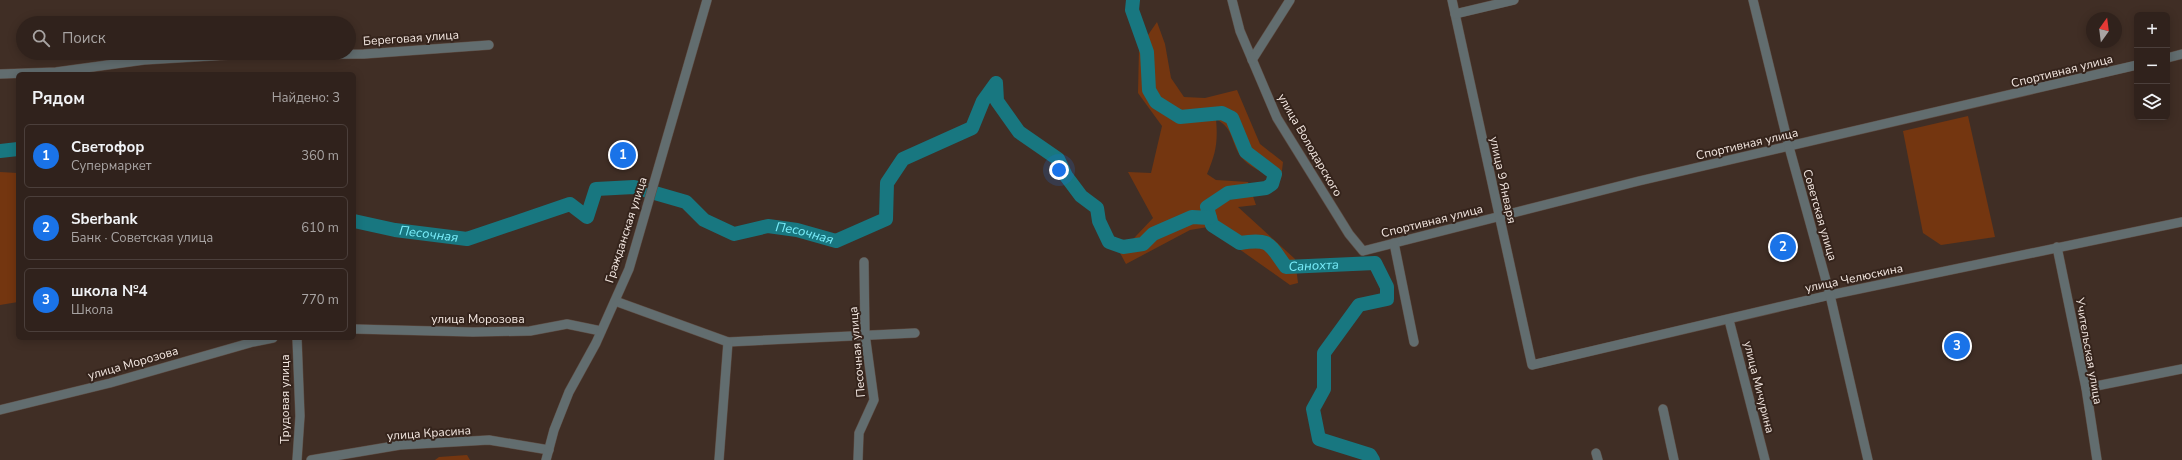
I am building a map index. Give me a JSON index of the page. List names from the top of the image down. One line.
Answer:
{"streets":{"street":["Береговая улица","Спортивная улица","улица Володарского","улица 9 Января","Советская улица","Гражданская улица","улица Челюскина","улица Морозова","Учительская улица","Песочная улица","улица Мичурина","Трудовая улица","улица Красина"]},"crossings":[["Спортивная улица","улица Володарского"],["Спортивная улица","улица 9 Января"],["Спортивная улица","Советская улица"],["улица 9 Января","улица Челюскина"],["Советская улица","улица Челюскина"],["Гражданская улица","улица Морозова"],["Гражданская улица","улица Красина"],["улица Челюскина","Учительская улица"],["улица Челюскина","улица Мичурина"]],"water":["Песочная","Санохта"],"north":"top","page":{"map_buttons":["+","−"],"search":"Поиск","heading":["Рядом","Найдено: 3"],"list":[{"mark":"1","name":"Светофор","note":"Супермаркет","value":"360 m"},{"mark":"2","name":"Sberbank","note":"Банк · Советская улица","value":"610 m"},{"mark":"3","name":"школа №4","note":"Школа","value":"770 m"}],"pins":["1","2","3"]}}
